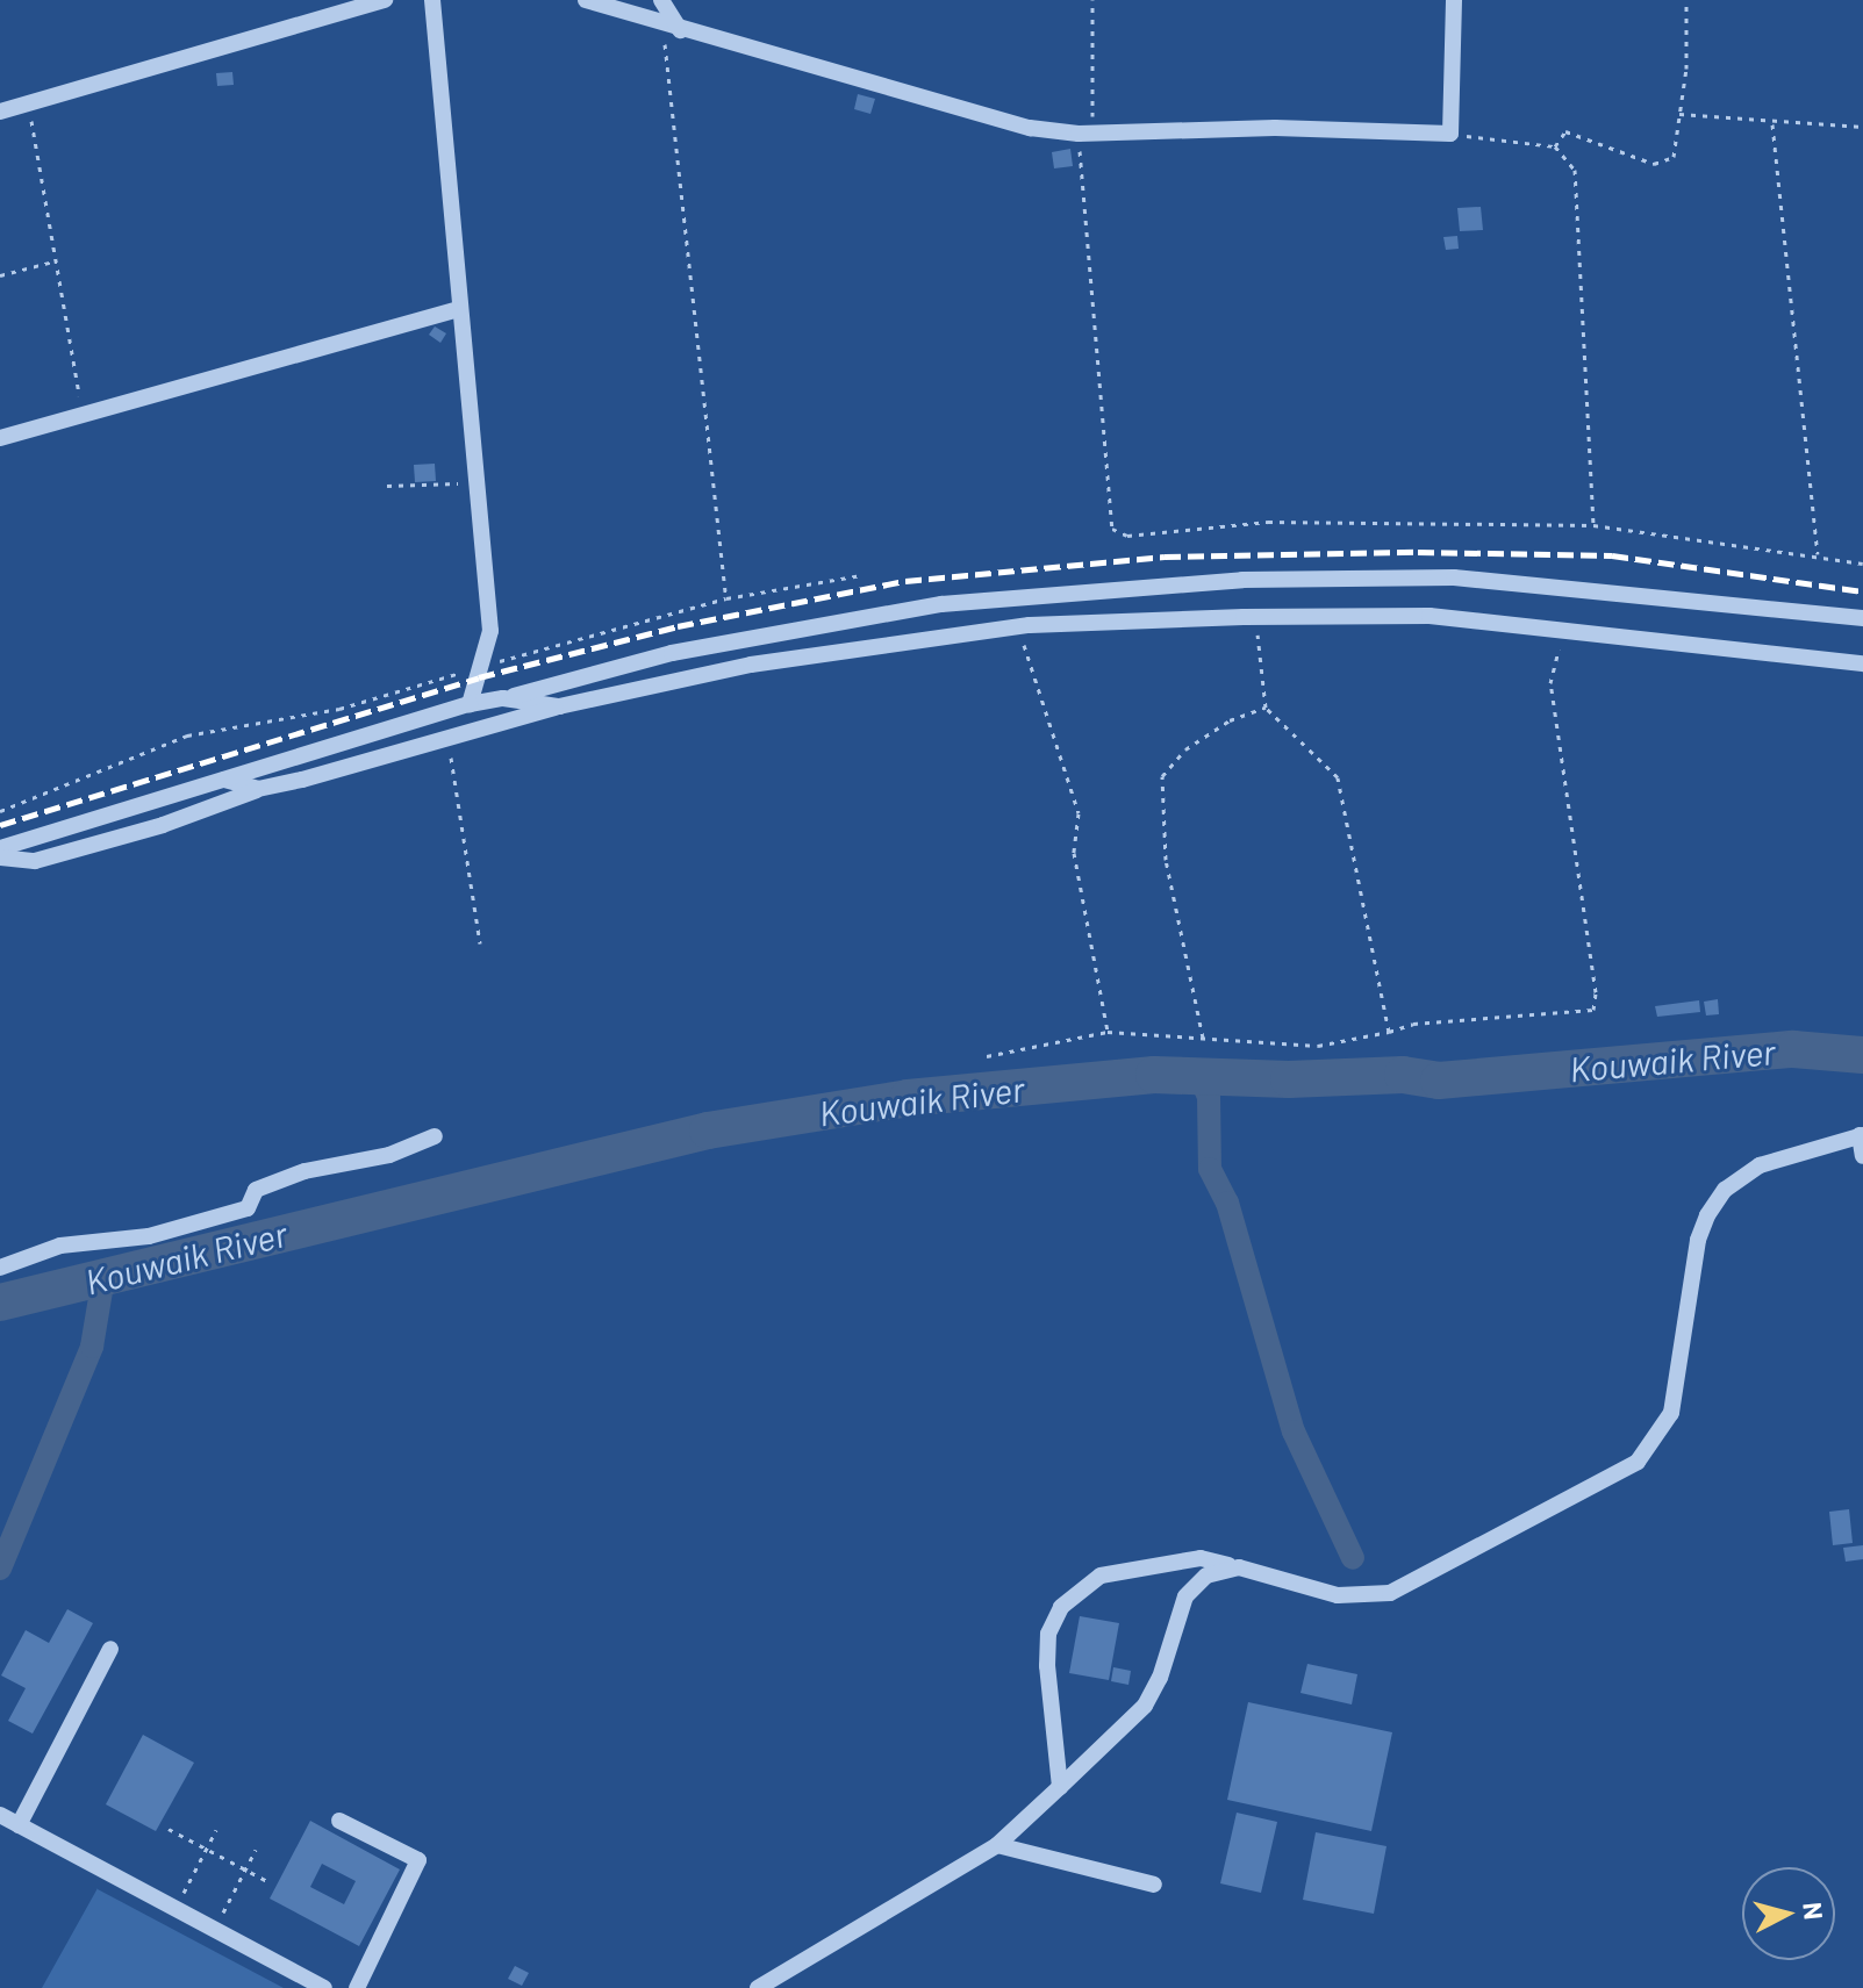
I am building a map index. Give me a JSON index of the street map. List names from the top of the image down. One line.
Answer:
{"water":["Kouwaik River"],"north":"right"}
